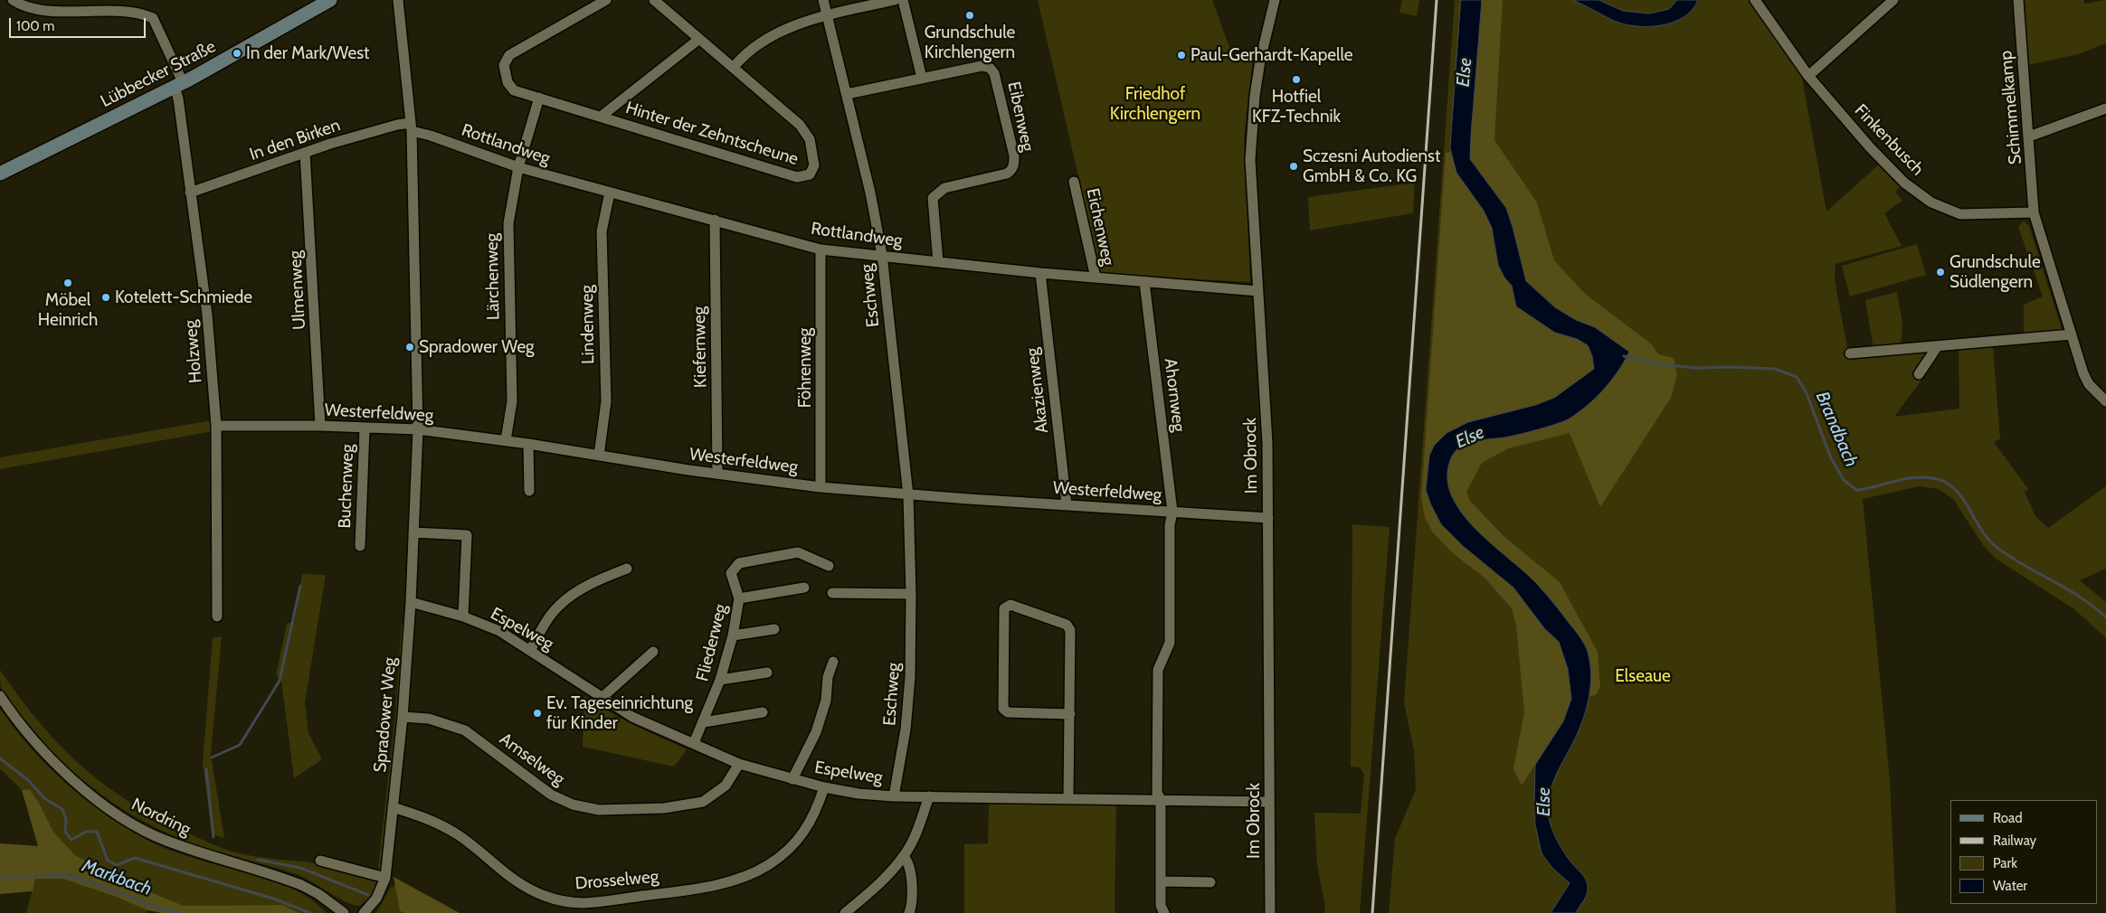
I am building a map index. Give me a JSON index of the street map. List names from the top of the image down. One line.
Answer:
{"streets":{"street":["Lübbecker Straße","Schimmelkamp","Eibenweg","Hinter der Zehntscheune","In den Birken","Finkenbusch","Rottlandweg","Eichenweg","Lärchenweg","Ulmenweg","Eschweg","Lindenweg","Kiefernweg","Holzweg","Föhrenweg","Akazienweg","Ahornweg","Westerfeldweg","Im Obrock","Buchenweg","Espelweg","Fliederweg","Spradower Weg","Amselweg","Nordring","Drosselweg"]},"crossings":[["Lübbecker Straße","Holzweg"],["Schimmelkamp","Finkenbusch"],["Eibenweg","Rottlandweg"],["Eibenweg","Eschweg"],["Hinter der Zehntscheune","Lärchenweg"],["In den Birken","Rottlandweg"],["In den Birken","Ulmenweg"],["In den Birken","Holzweg"],["In den Birken","Spradower Weg"],["Rottlandweg","Eichenweg"],["Rottlandweg","Lärchenweg"],["Rottlandweg","Eschweg"],["Rottlandweg","Lindenweg"],["Rottlandweg","Kiefernweg"],["Rottlandweg","Föhrenweg"],["Rottlandweg","Akazienweg"],["Rottlandweg","Ahornweg"],["Rottlandweg","Im Obrock"],["Rottlandweg","Spradower Weg"],["Lärchenweg","Westerfeldweg"],["Ulmenweg","Westerfeldweg"],["Eschweg","Westerfeldweg"],["Eschweg","Espelweg"],["Lindenweg","Westerfeldweg"],["Kiefernweg","Westerfeldweg"],["Holzweg","Westerfeldweg"],["Föhrenweg","Westerfeldweg"],["Akazienweg","Westerfeldweg"],["Ahornweg","Westerfeldweg"],["Ahornweg","Espelweg"],["Westerfeldweg","Im Obrock"],["Westerfeldweg","Buchenweg"],["Westerfeldweg","Spradower Weg"],["Im Obrock","Espelweg"],["Espelweg","Fliederweg"],["Espelweg","Spradower Weg"],["Espelweg","Amselweg"],["Espelweg","Drosselweg"],["Spradower Weg","Amselweg"],["Spradower Weg","Drosselweg"]],"water":["Else","Brandbach","Markbach"],"parks":["Friedhof Kirchlengern","Elseaue"],"places":["Grundschule Kirchlengern","In der Mark/West","Paul-Gerhardt-Kapelle","Hotfiel KFZ-Technik","Sczesni Autodienst GmbH & Co. KG","Grundschule Südlengern","Möbel Heinrich","Kotelett-Schmiede","Spradower Weg","Ev. Tageseinrichtung für Kinder"],"legend":["Road","Railway","Park","Water"],"scale_bar":"100 m"}
